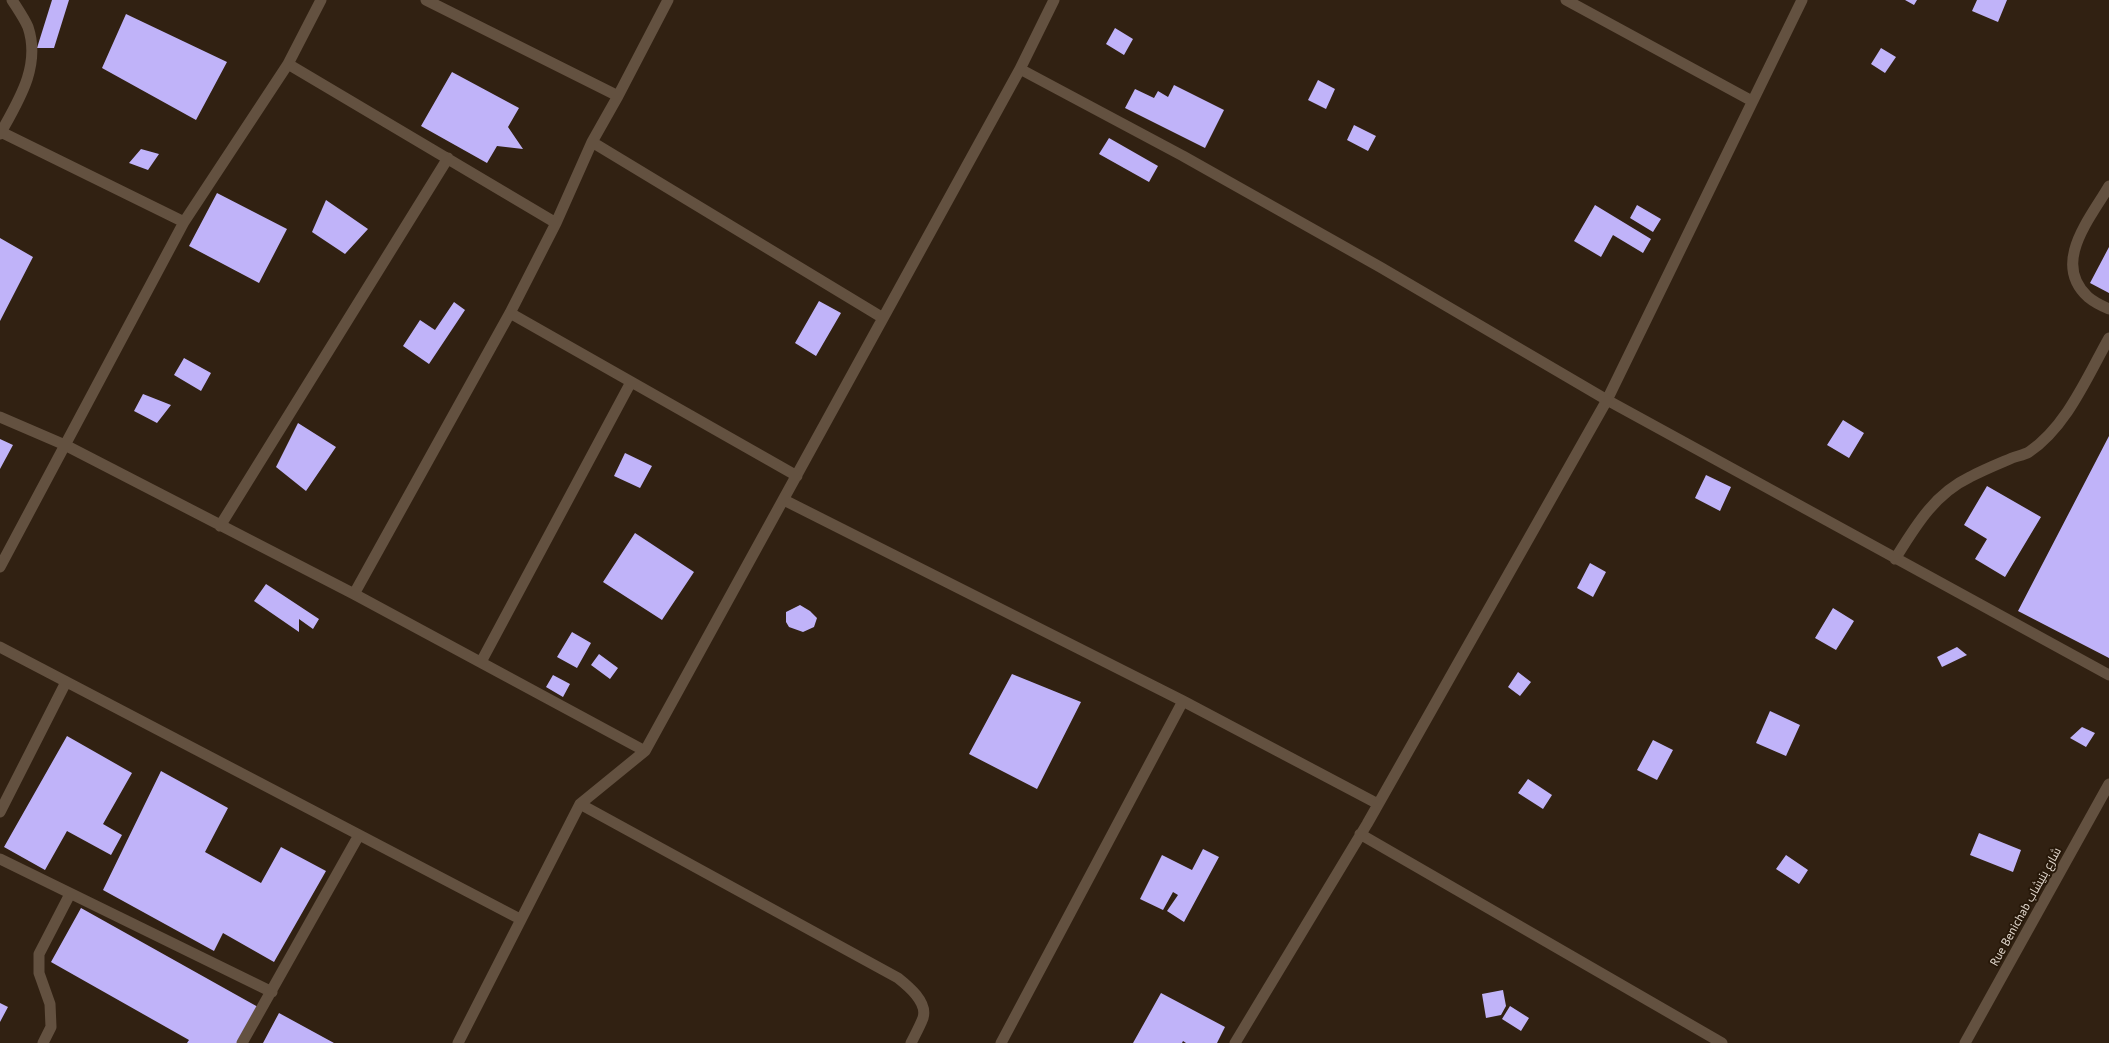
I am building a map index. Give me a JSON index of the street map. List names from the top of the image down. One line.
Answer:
{"streets":{"street":["Rue Benichab شارع بنيشاب"]}}
